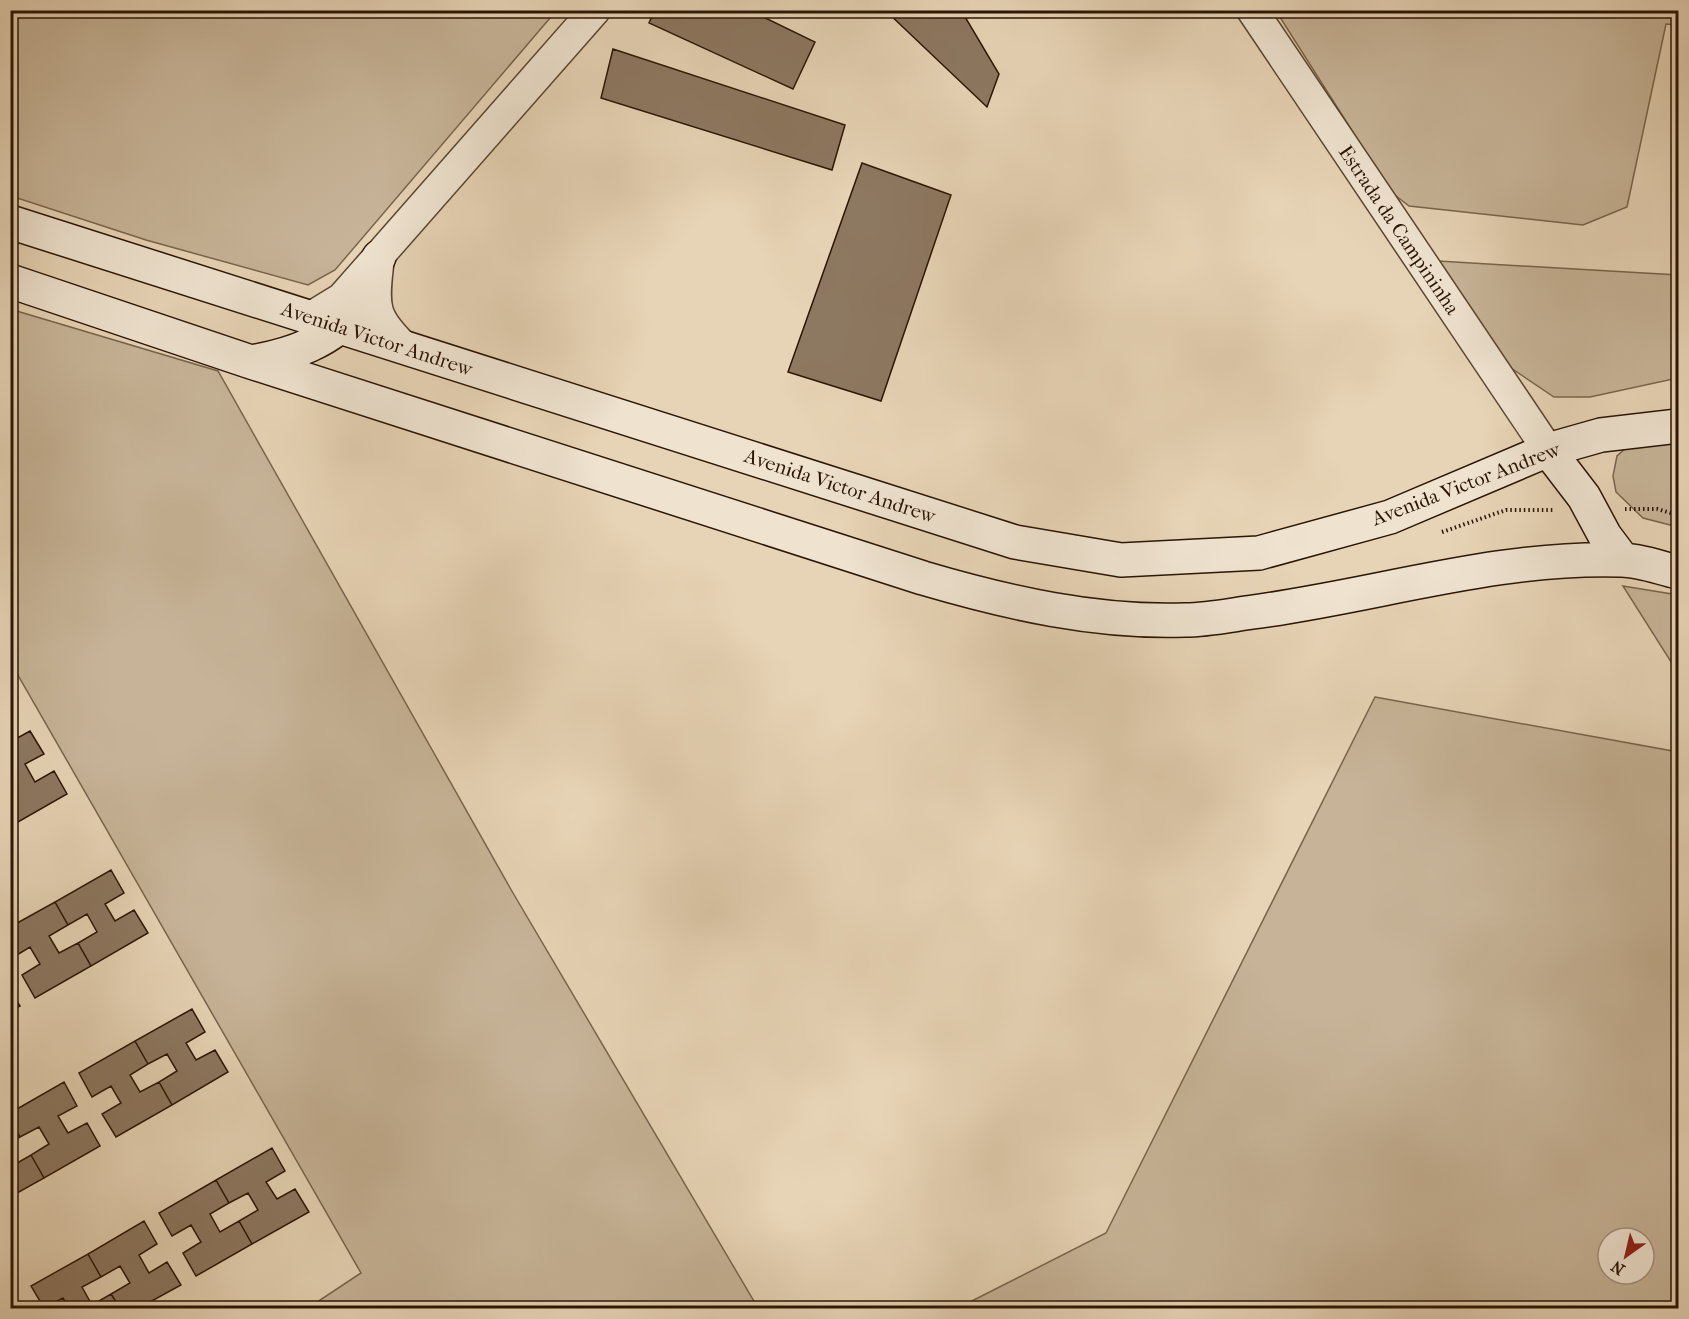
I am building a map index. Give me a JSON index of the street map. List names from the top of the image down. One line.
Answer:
{"streets":{"main road":["Avenida Victor Andrew"],"street":["Estrada da Campininha"]},"crossings":[["Estrada da Campininha","Avenida Victor Andrew"]],"north":"bottom left"}
